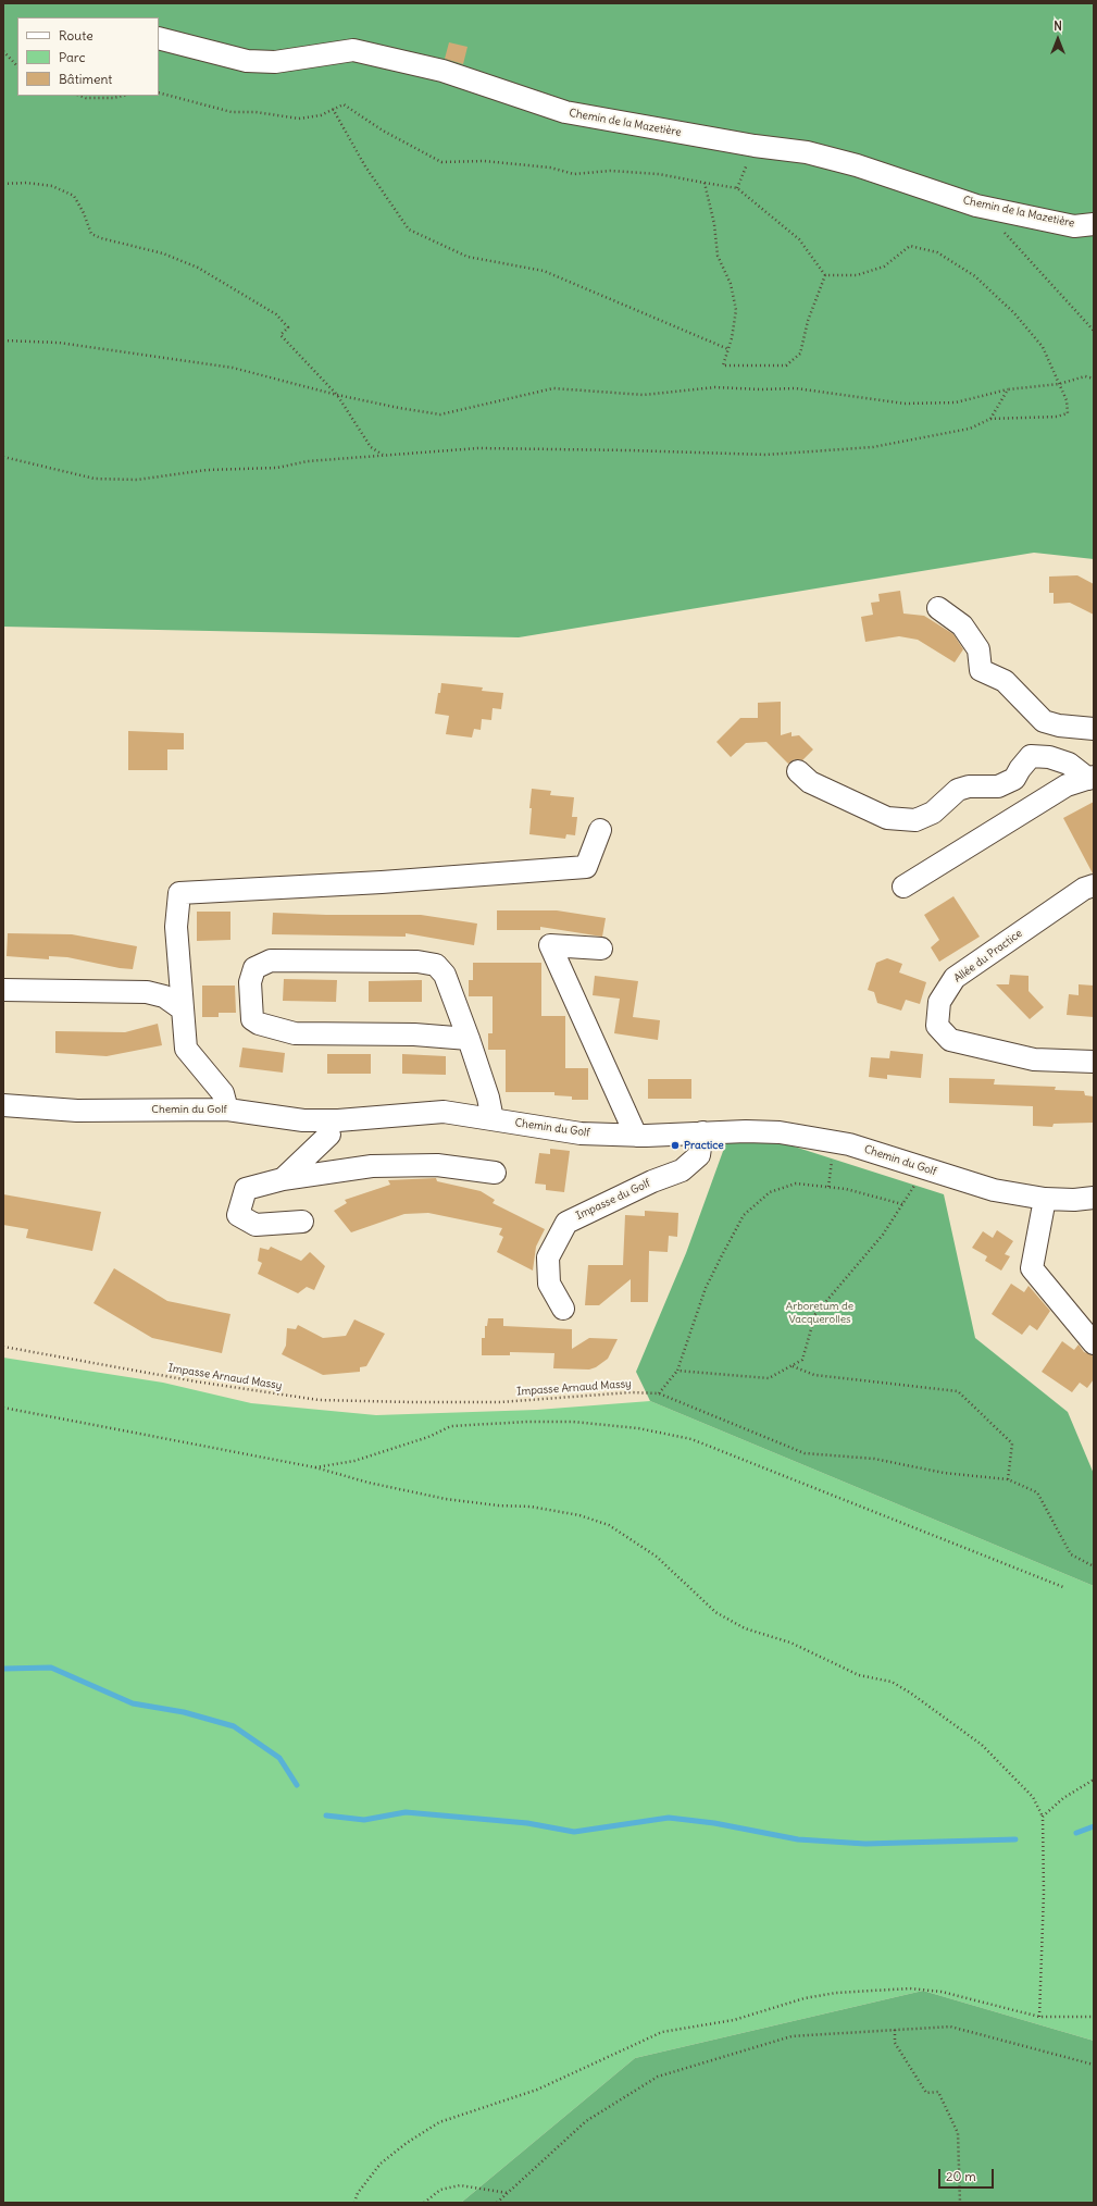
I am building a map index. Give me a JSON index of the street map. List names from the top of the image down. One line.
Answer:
{"streets":{"street":["Chemin de la Mazetière","Allée du Practice","Chemin du Golf","Impasse du Golf"],"path":["Impasse Arnaud Massy"]},"crossings":[["Chemin du Golf","Impasse du Golf"]],"parks":["Arboretum de Vacquerolles"],"places":["Practice"],"legend":["Route","Parc","Bâtiment"],"scale_bar":"20 m","north":"top"}
